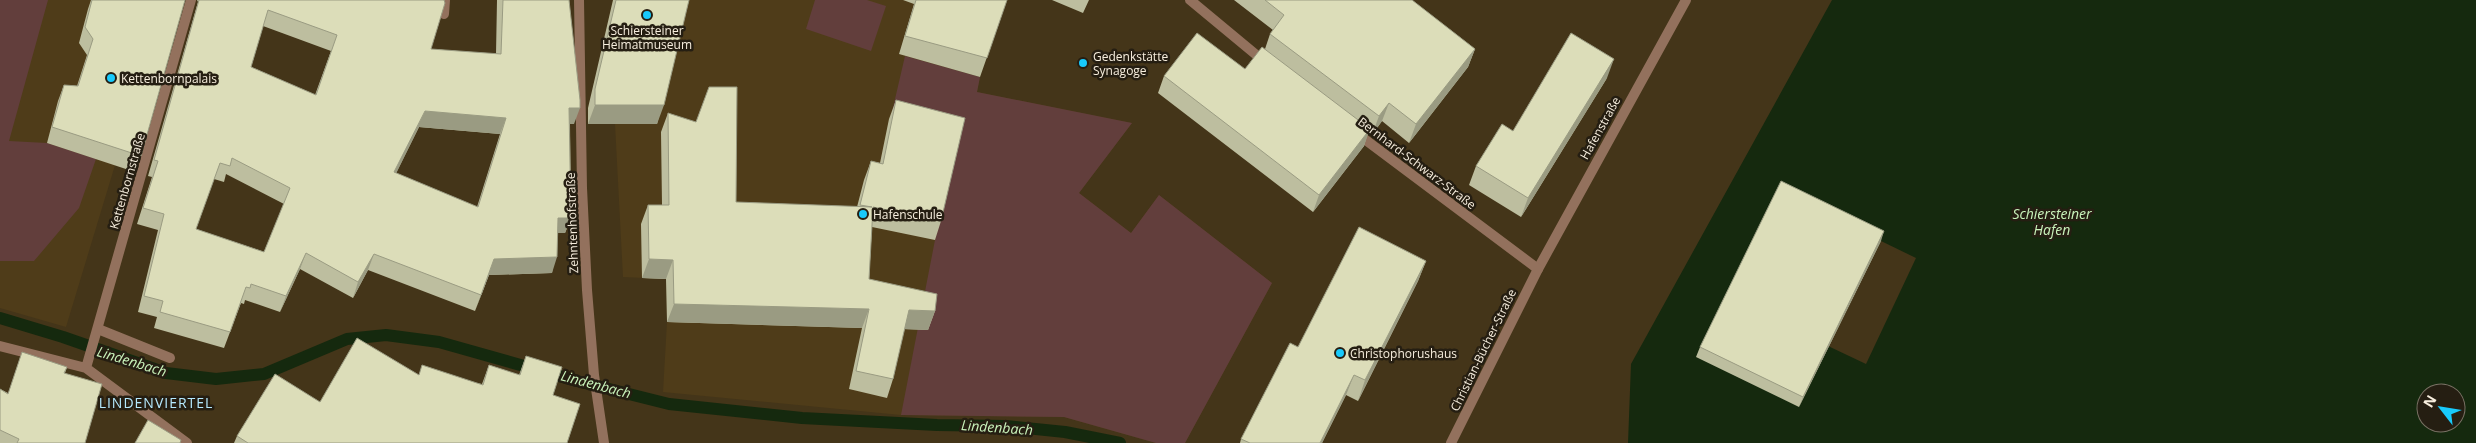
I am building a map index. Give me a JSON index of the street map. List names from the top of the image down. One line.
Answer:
{"streets":{"street":["Hafenstraße","Bernhard-Schwarz-Straße","Kettenbornstraße","Zehntenhofstraße","Christian-Bücher-Straße"]},"crossings":[["Hafenstraße","Bernhard-Schwarz-Straße"],["Hafenstraße","Christian-Bücher-Straße"],["Bernhard-Schwarz-Straße","Christian-Bücher-Straße"]],"districts":["LINDENVIERTEL"],"water":["Schiersteiner Hafen","Lindenbach"],"places":["Schiersteiner Heimatmuseum","Gedenkstätte Synagoge","Kettenbornpalais","Hafenschule","Christophorushaus"],"north":"top left"}
